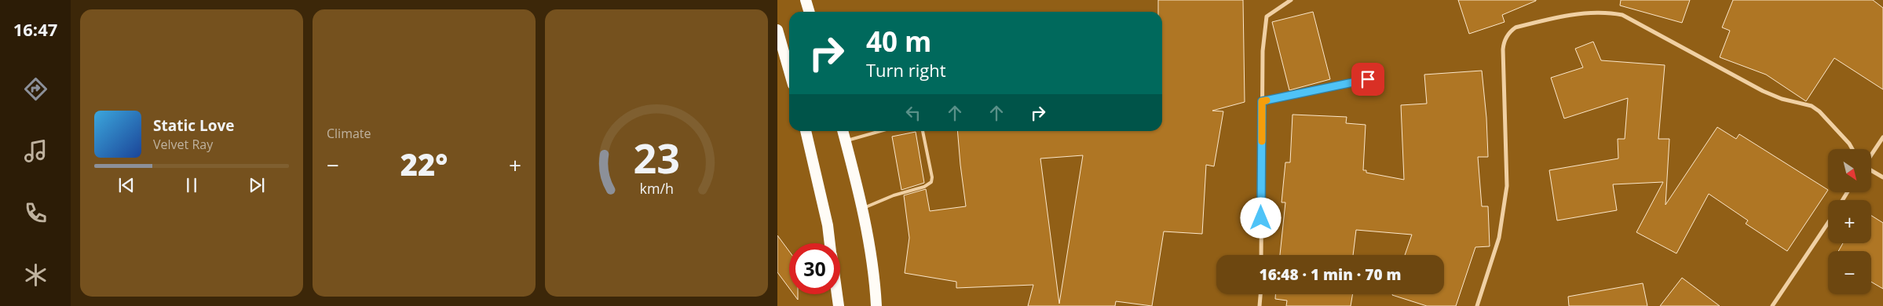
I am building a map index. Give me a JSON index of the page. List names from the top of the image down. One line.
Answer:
{"north":"bottom right","page":{"tabs":"16:47","tile":"Climate","turn":["40 m","Turn right"],"song":["Static Love","Velvet Ray"],"heat":["−","22°","+"],"map_buttons":["+","−"],"limit":"30","trip":"16:48 · 1 min · 70 m","gauge":["23","km/h"]}}
